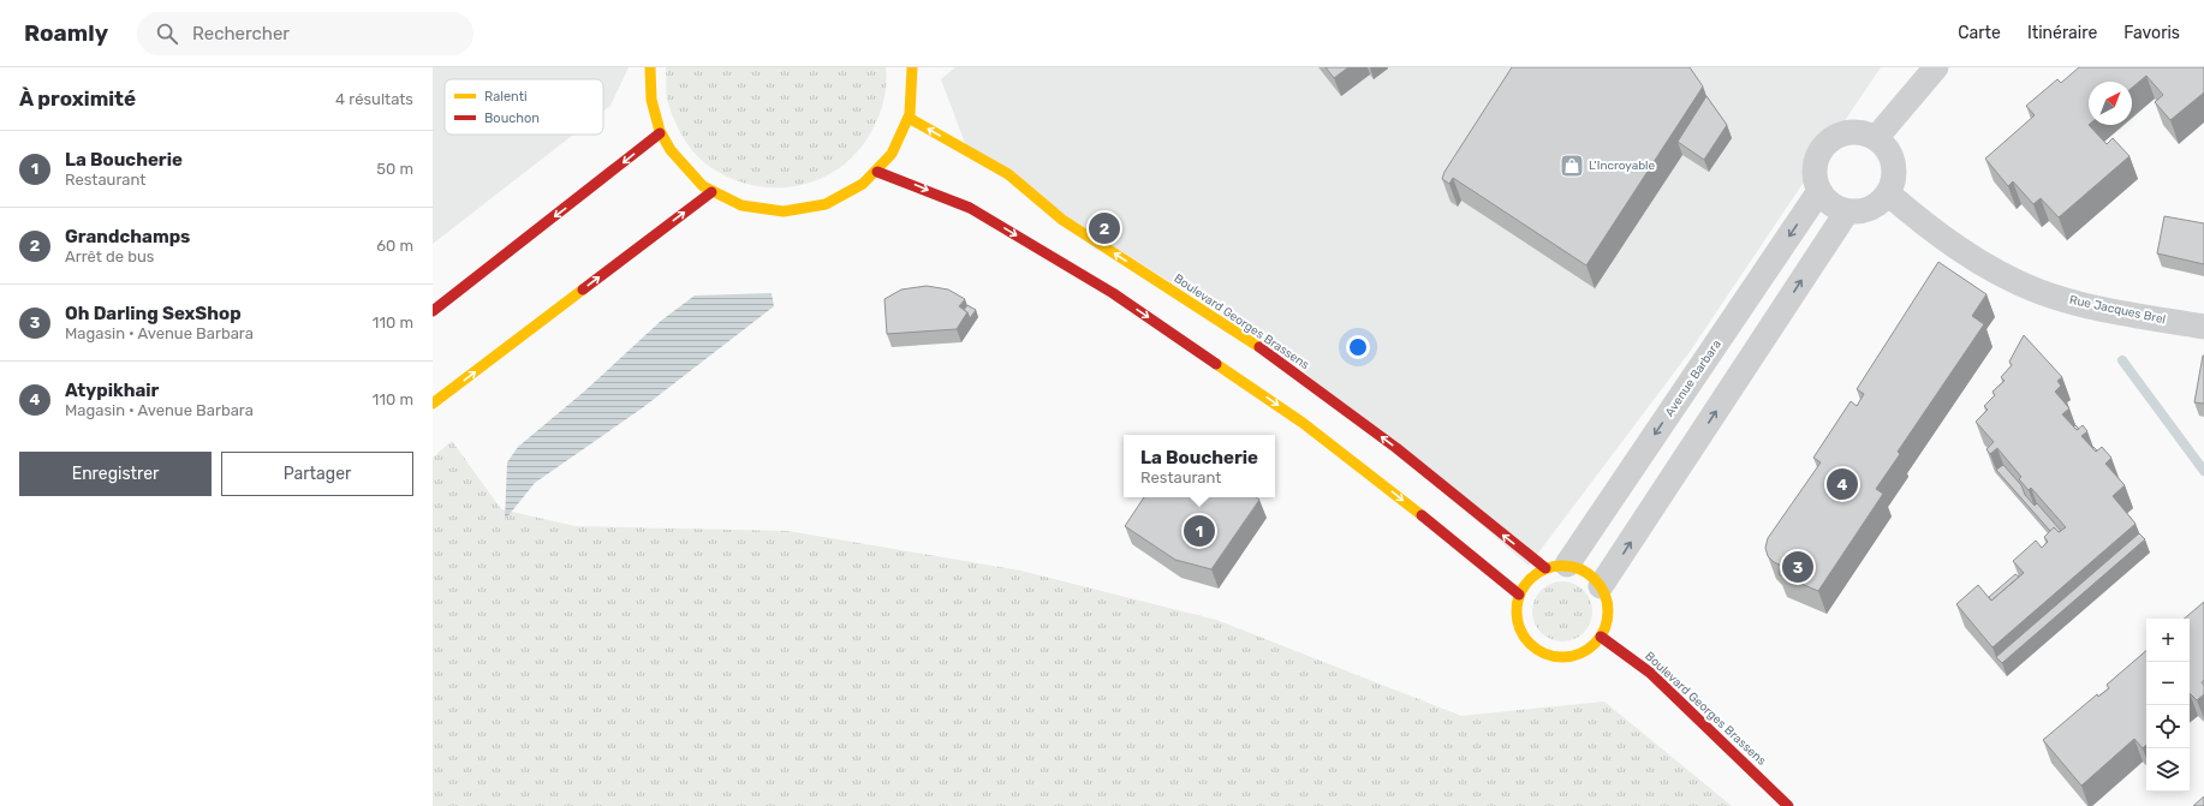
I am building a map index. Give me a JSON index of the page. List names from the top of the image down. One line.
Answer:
{"streets":{"street":["Rue Jacques Brel","Boulevard Georges Brassens","Avenue Barbara"]},"crossings":[["Rue Jacques Brel","Avenue Barbara"],["Boulevard Georges Brassens","Avenue Barbara"]],"places":{"shop":["L'Incroyable"]},"legend":["Ralenti","Bouchon"],"north":"top right","page":{"header":"Roamly","search":"Rechercher","nav":["Carte","Itinéraire","Favoris"],"heading":["À proximité","4 résultats"],"list":[{"mark":"1","name":"La Boucherie","note":"Restaurant","value":"50 m"},{"mark":"2","name":"Grandchamps","note":"Arrêt de bus","value":"60 m"},{"mark":"3","name":"Oh Darling SexShop","note":"Magasin · Avenue Barbara","value":"110 m"},{"mark":"4","name":"Atypikhair","note":"Magasin · Avenue Barbara","value":"110 m"}],"pins":["2","4","1","3"],"popup":["La Boucherie","Restaurant"],"buttons":["Enregistrer","Partager"],"map_buttons":["+","−"]}}
